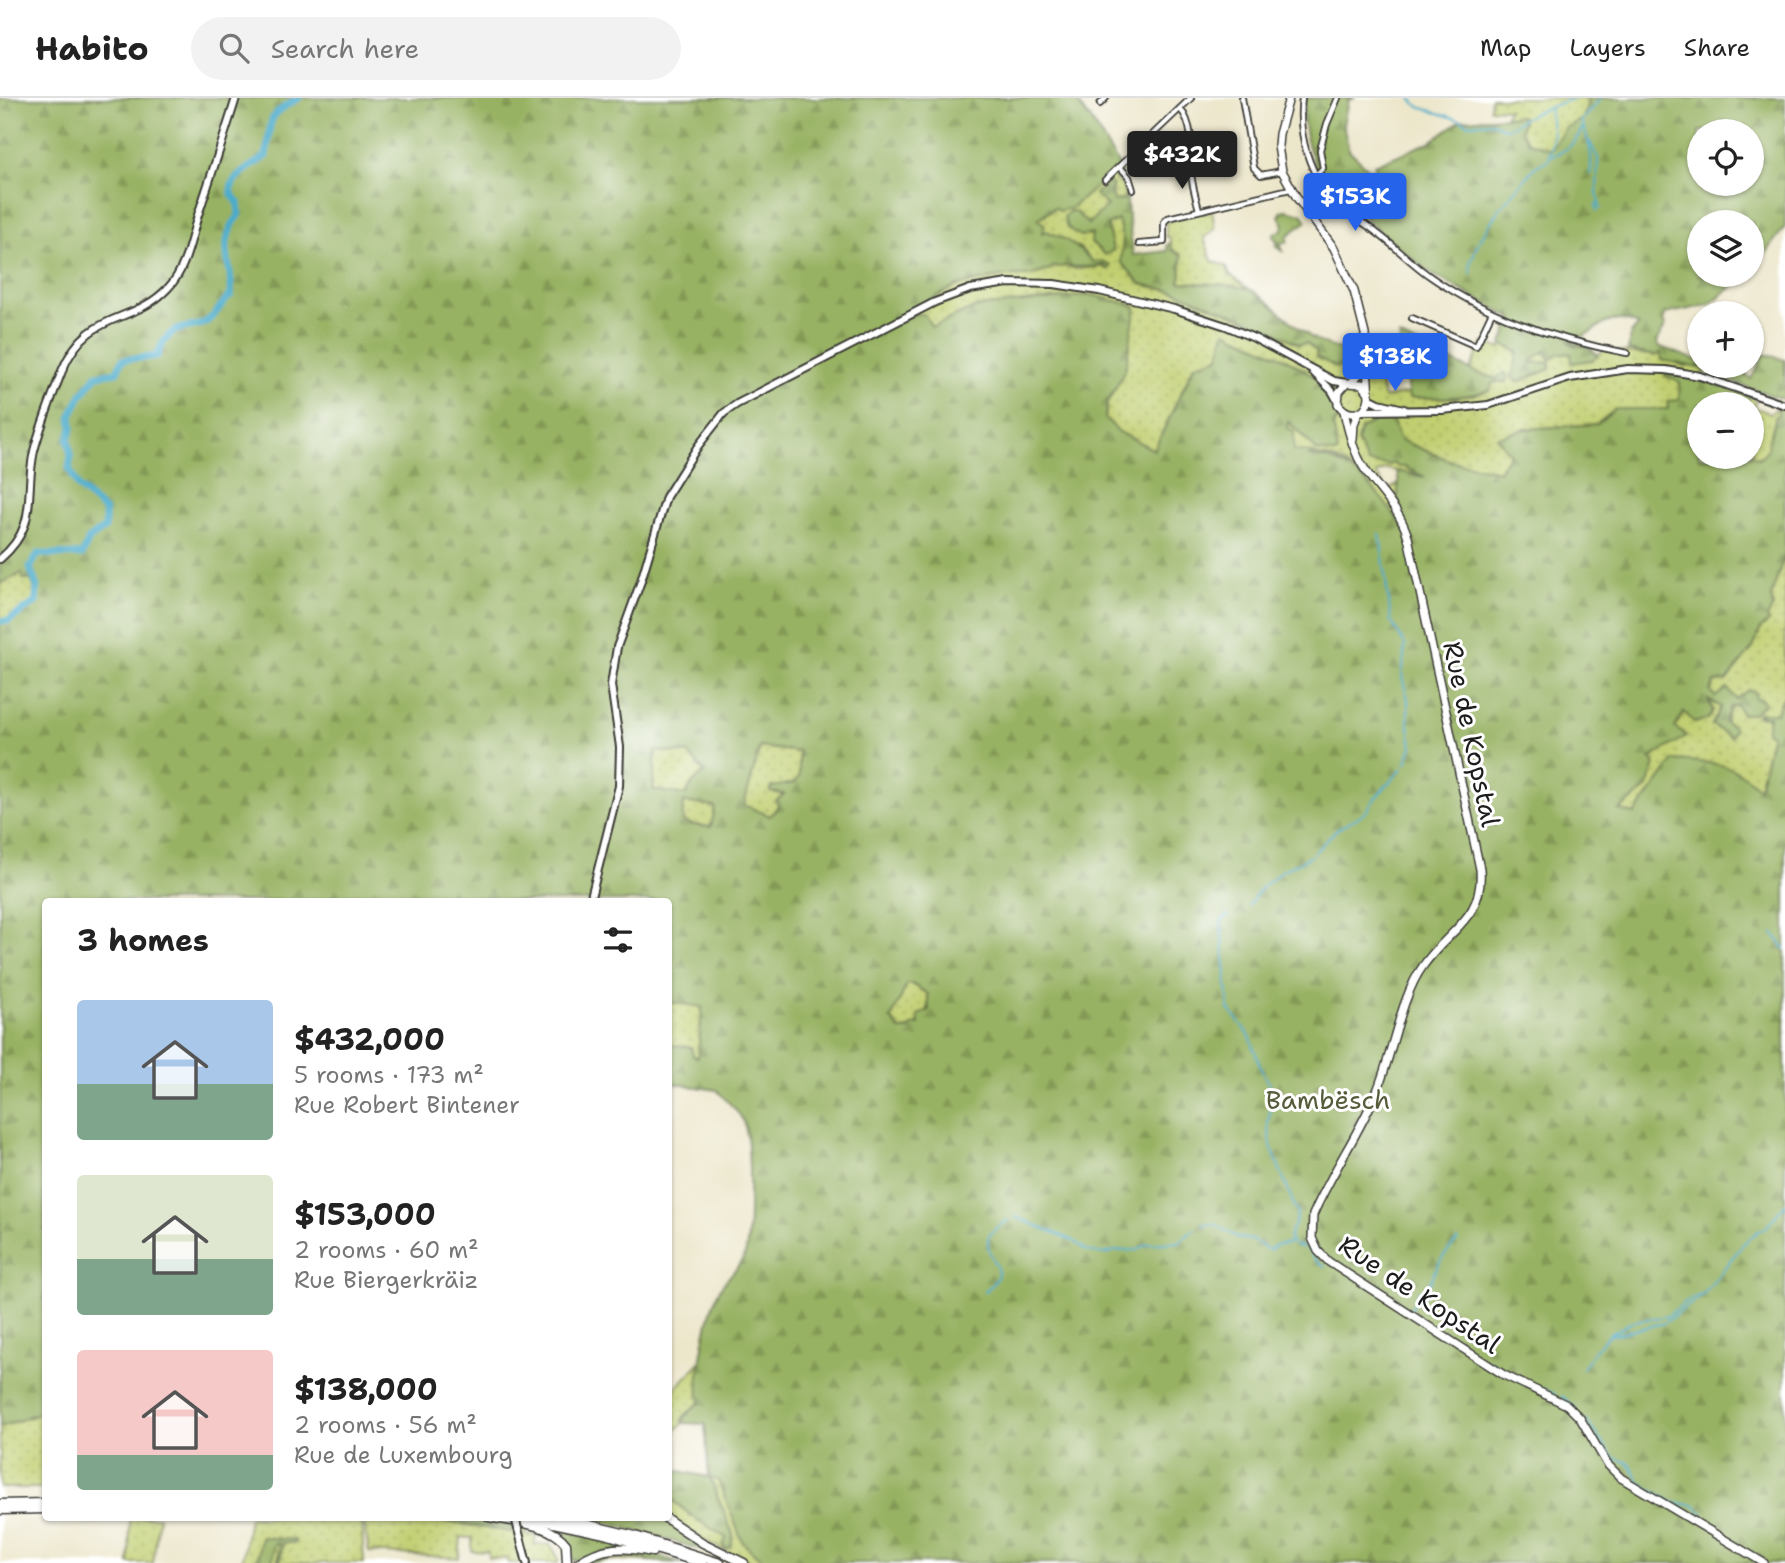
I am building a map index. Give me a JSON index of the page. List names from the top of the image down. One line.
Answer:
{"streets":{"main road":["Rue de Kopstal"]},"parks":["Bambësch"],"page":{"header":"Habito","search":"Search here","nav":["Map","Layers","Share"],"map_buttons":["+","−"],"price":["$432K","$153K","$138K"],"heading":"3 homes","list":[{"name":"$432,000","note":"5 rooms · 173 m² · Rue Robert Bintener"},{"name":"$153,000","note":"2 rooms · 60 m² · Rue Biergerkräiz"},{"name":"$138,000","note":"2 rooms · 56 m² · Rue de Luxembourg"}]}}
